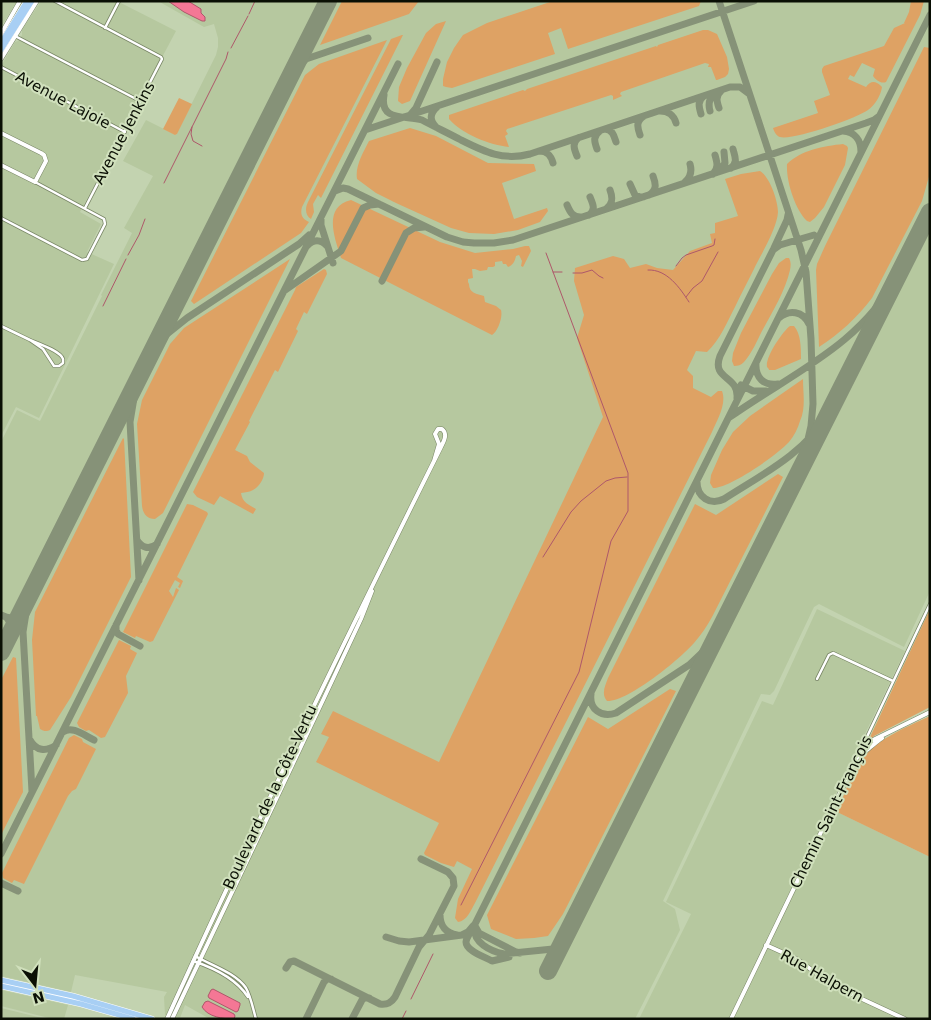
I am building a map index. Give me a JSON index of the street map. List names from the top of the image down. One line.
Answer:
{"streets":{"street":["Avenue Lajoie","Avenue Jenkins","Boulevard de la Côte-Vertu","Chemin Saint-François","Rue Halpern"]},"crossings":[["Avenue Lajoie","Avenue Jenkins"],["Chemin Saint-François","Rue Halpern"]],"north":"bottom"}
